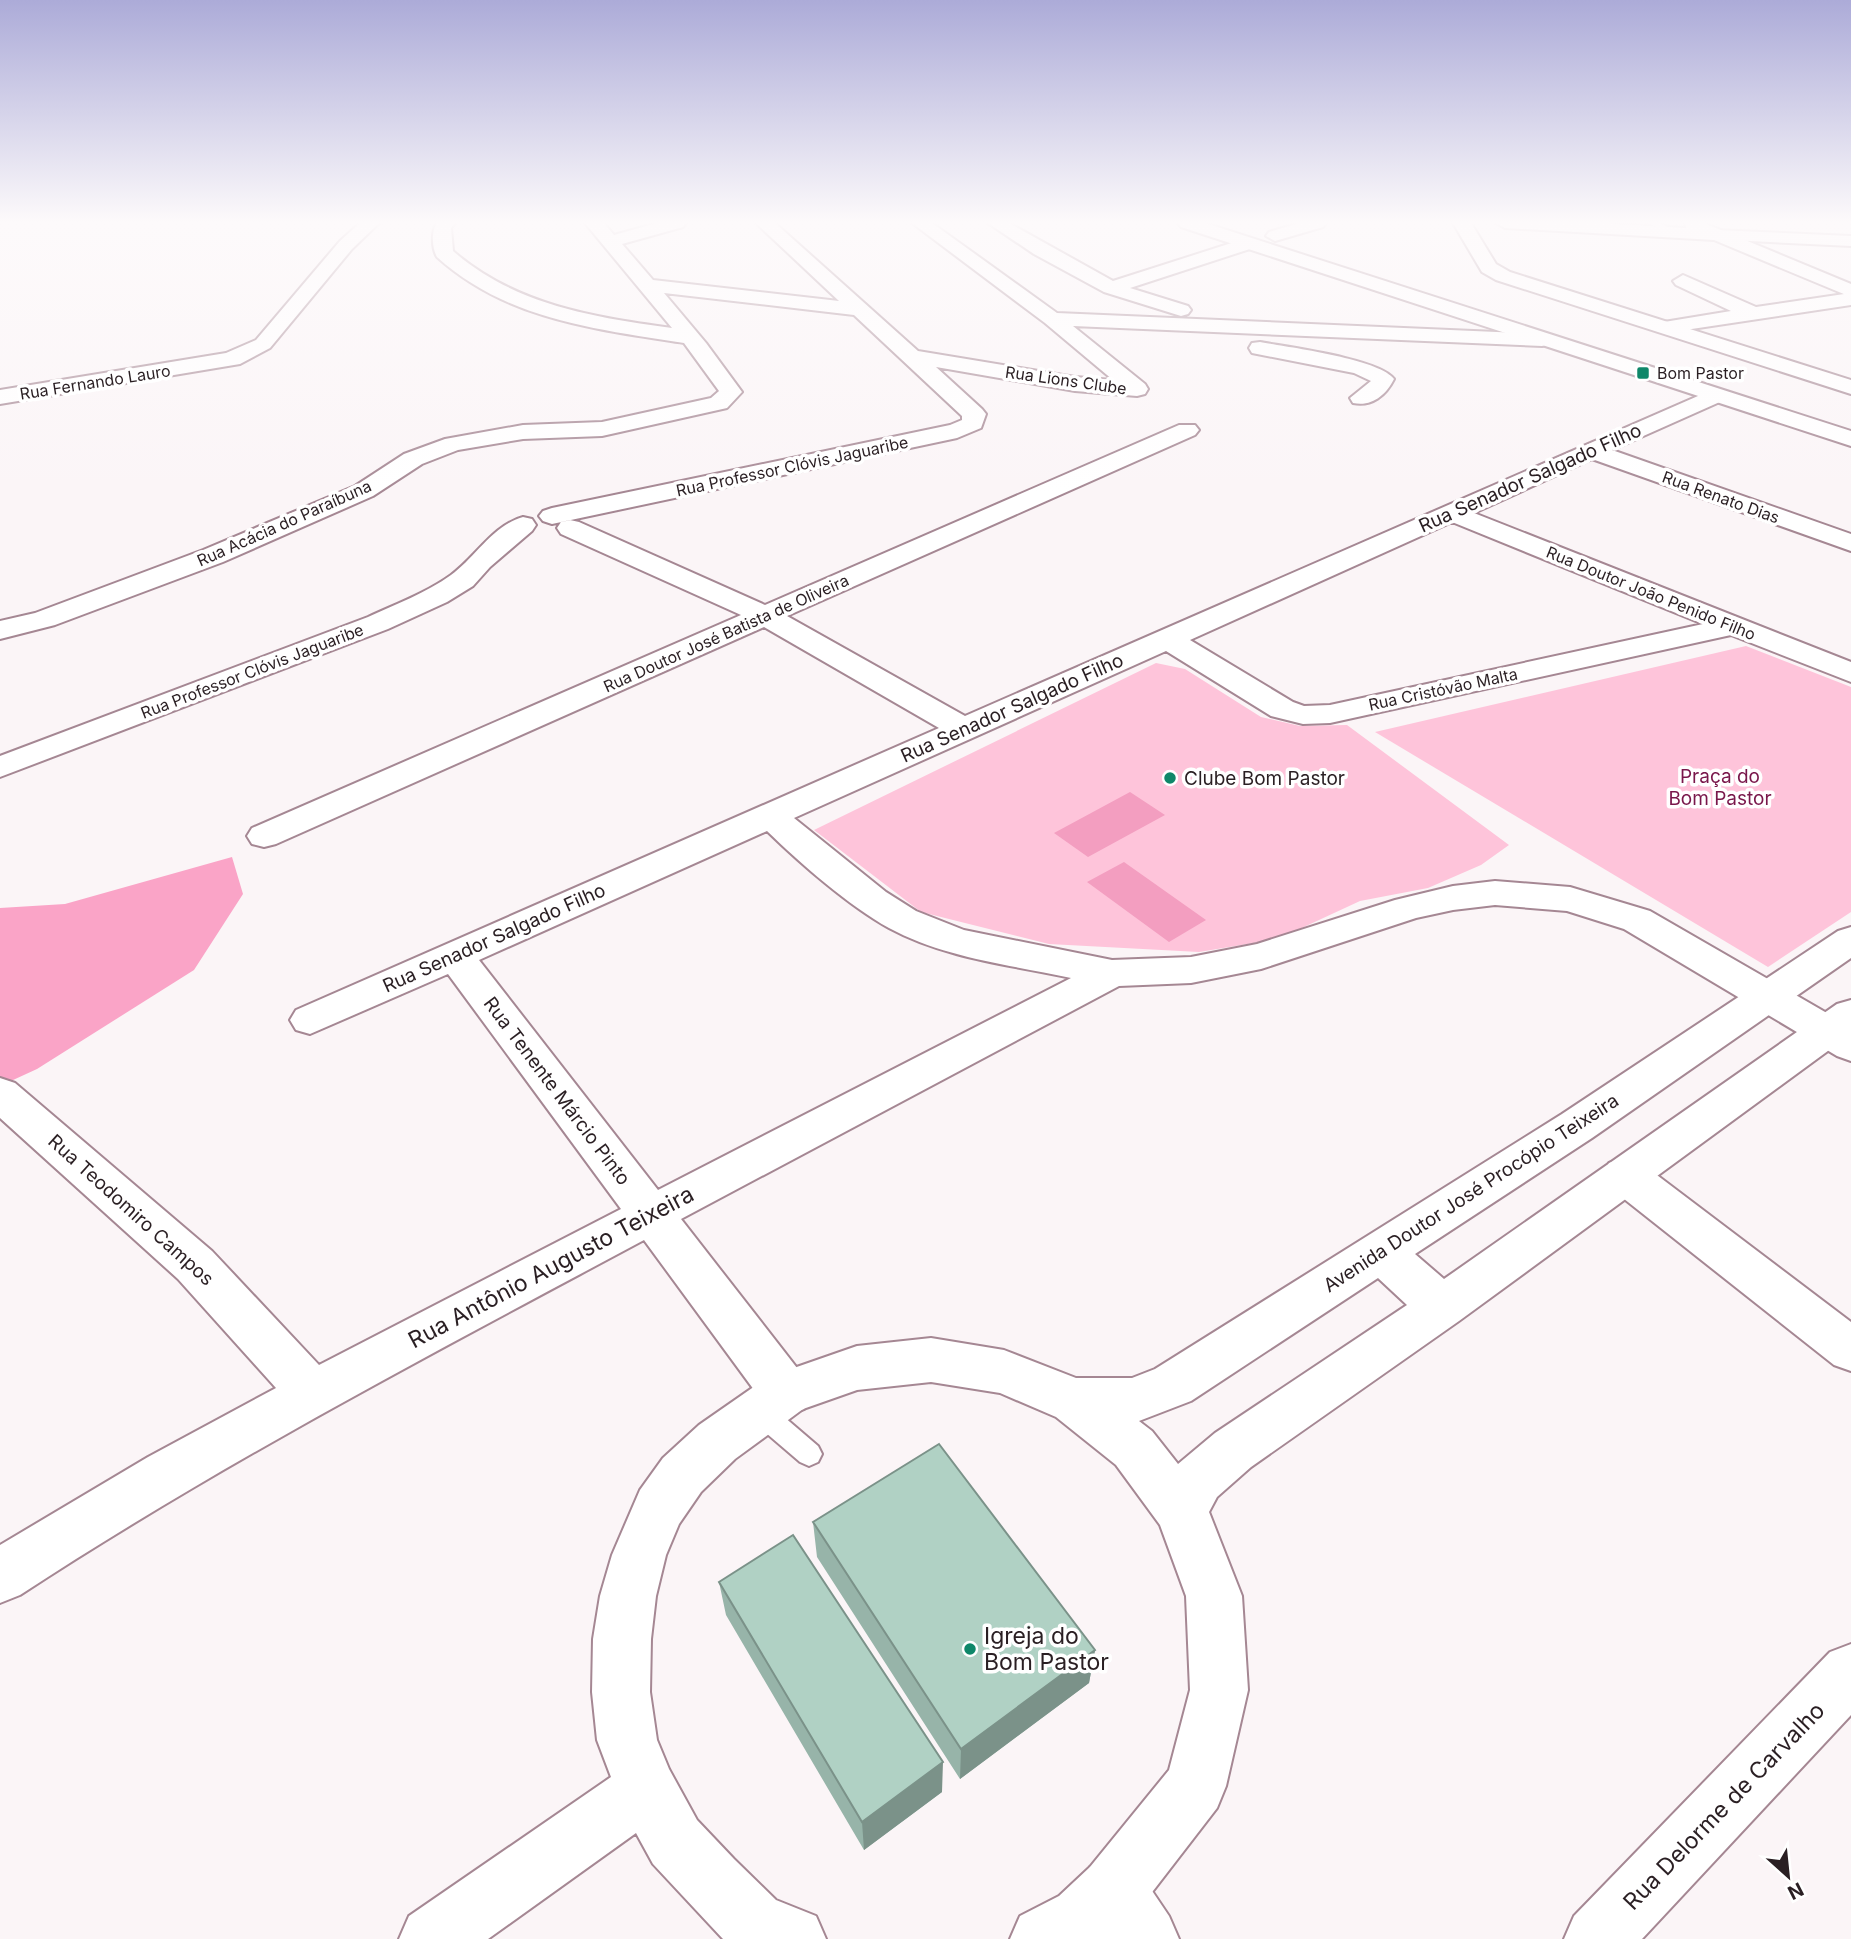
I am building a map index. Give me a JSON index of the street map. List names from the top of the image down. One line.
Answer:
{"streets":{"street":["Rua Lions Clube","Rua Fernando Lauro","Rua Professor Clóvis Jaguaribe","Rua Senador Salgado Filho","Rua Renato Dias","Rua Acácia do Paraíbuna","Rua Doutor João Penido Filho","Rua Doutor José Batista de Oliveira","Rua Cristóvão Malta","Rua Tenente Márcio Pinto","Avenida Doutor José Procópio Teixeira","Rua Teodomiro Campos","Rua Antônio Augusto Teixeira","Rua Delorme de Carvalho"]},"crossings":[["Rua Lions Clube","Rua Professor Clóvis Jaguaribe"],["Rua Senador Salgado Filho","Rua Renato Dias"],["Rua Senador Salgado Filho","Rua Doutor João Penido Filho"],["Rua Senador Salgado Filho","Rua Cristóvão Malta"],["Rua Senador Salgado Filho","Rua Tenente Márcio Pinto"],["Rua Doutor João Penido Filho","Rua Cristóvão Malta"],["Rua Tenente Márcio Pinto","Rua Antônio Augusto Teixeira"],["Rua Teodomiro Campos","Rua Antônio Augusto Teixeira"]],"parks":["Praça do Bom Pastor"],"places":{"transit":["Bom Pastor"],"other":["Clube Bom Pastor","Igreja do Bom Pastor"]},"north":"bottom right"}
